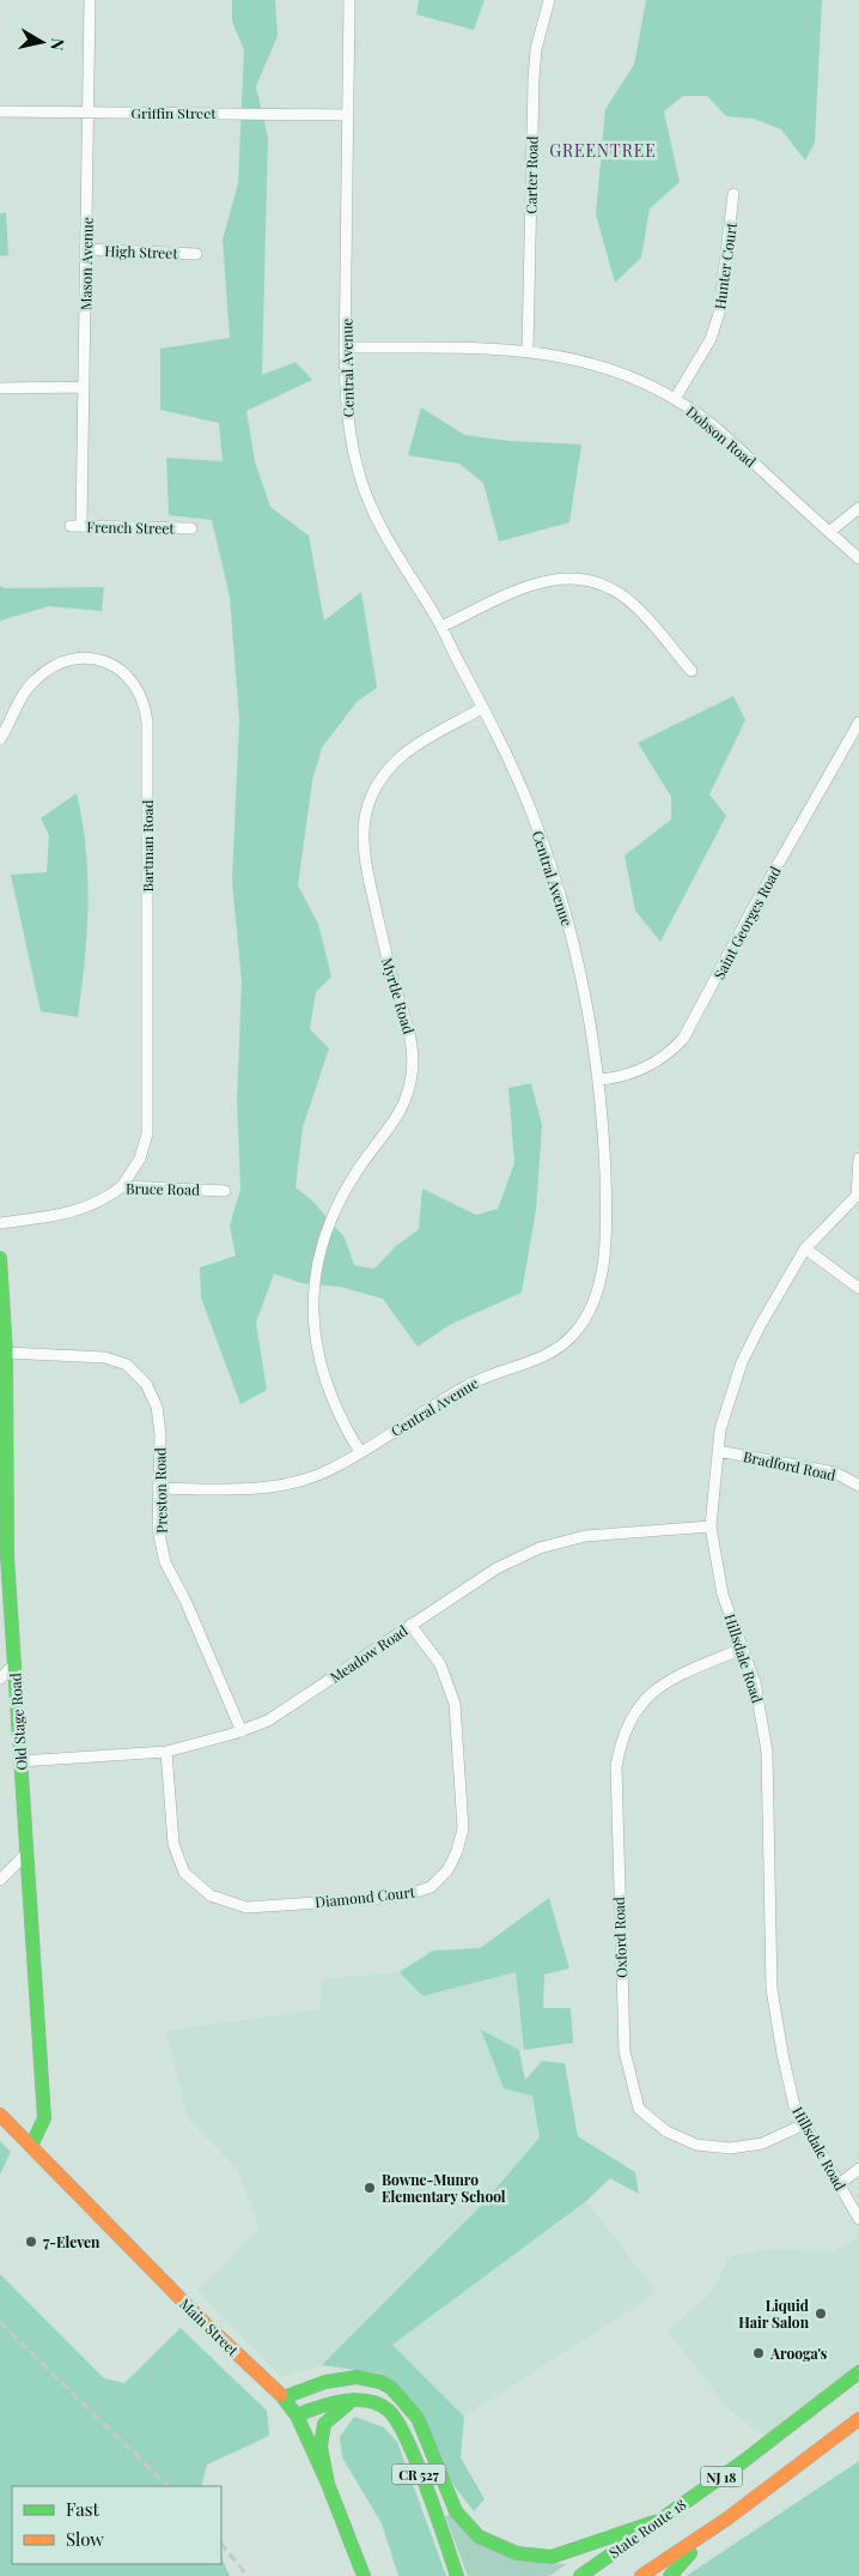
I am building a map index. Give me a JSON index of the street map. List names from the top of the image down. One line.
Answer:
{"streets":{"main road":["Old Stage Road","Main Street","CR 527","NJ 18","State Route 18"],"street":["Griffin Street","Carter Road","High Street","Mason Avenue","Hunter Court","Central Avenue","Dobson Road","French Street","Bartman Road","Saint Georges Road","Myrtle Road","Bruce Road","Bradford Road","Preston Road","Meadow Road","Hillsdale Road","Diamond Court","Oxford Road"]},"crossings":[["Griffin Street","Mason Avenue"],["Griffin Street","Central Avenue"],["Carter Road","Dobson Road"],["High Street","Mason Avenue"],["Mason Avenue","French Street"],["Hunter Court","Dobson Road"],["Central Avenue","Dobson Road"],["Central Avenue","Saint Georges Road"],["Central Avenue","Myrtle Road"],["Central Avenue","Preston Road"],["Bartman Road","Bruce Road"],["Bradford Road","Hillsdale Road"],["Preston Road","Meadow Road"],["Preston Road","Old Stage Road"],["Meadow Road","Hillsdale Road"],["Meadow Road","Old Stage Road"],["Meadow Road","Diamond Court"],["Hillsdale Road","Oxford Road"],["Old Stage Road","Main Street"]],"districts":["GREENTREE"],"places":["Bowne-Munro Elementary School","7-Eleven","Liquid Hair Salon","Arooga's"],"legend":["Fast","Slow"],"north":"right"}
